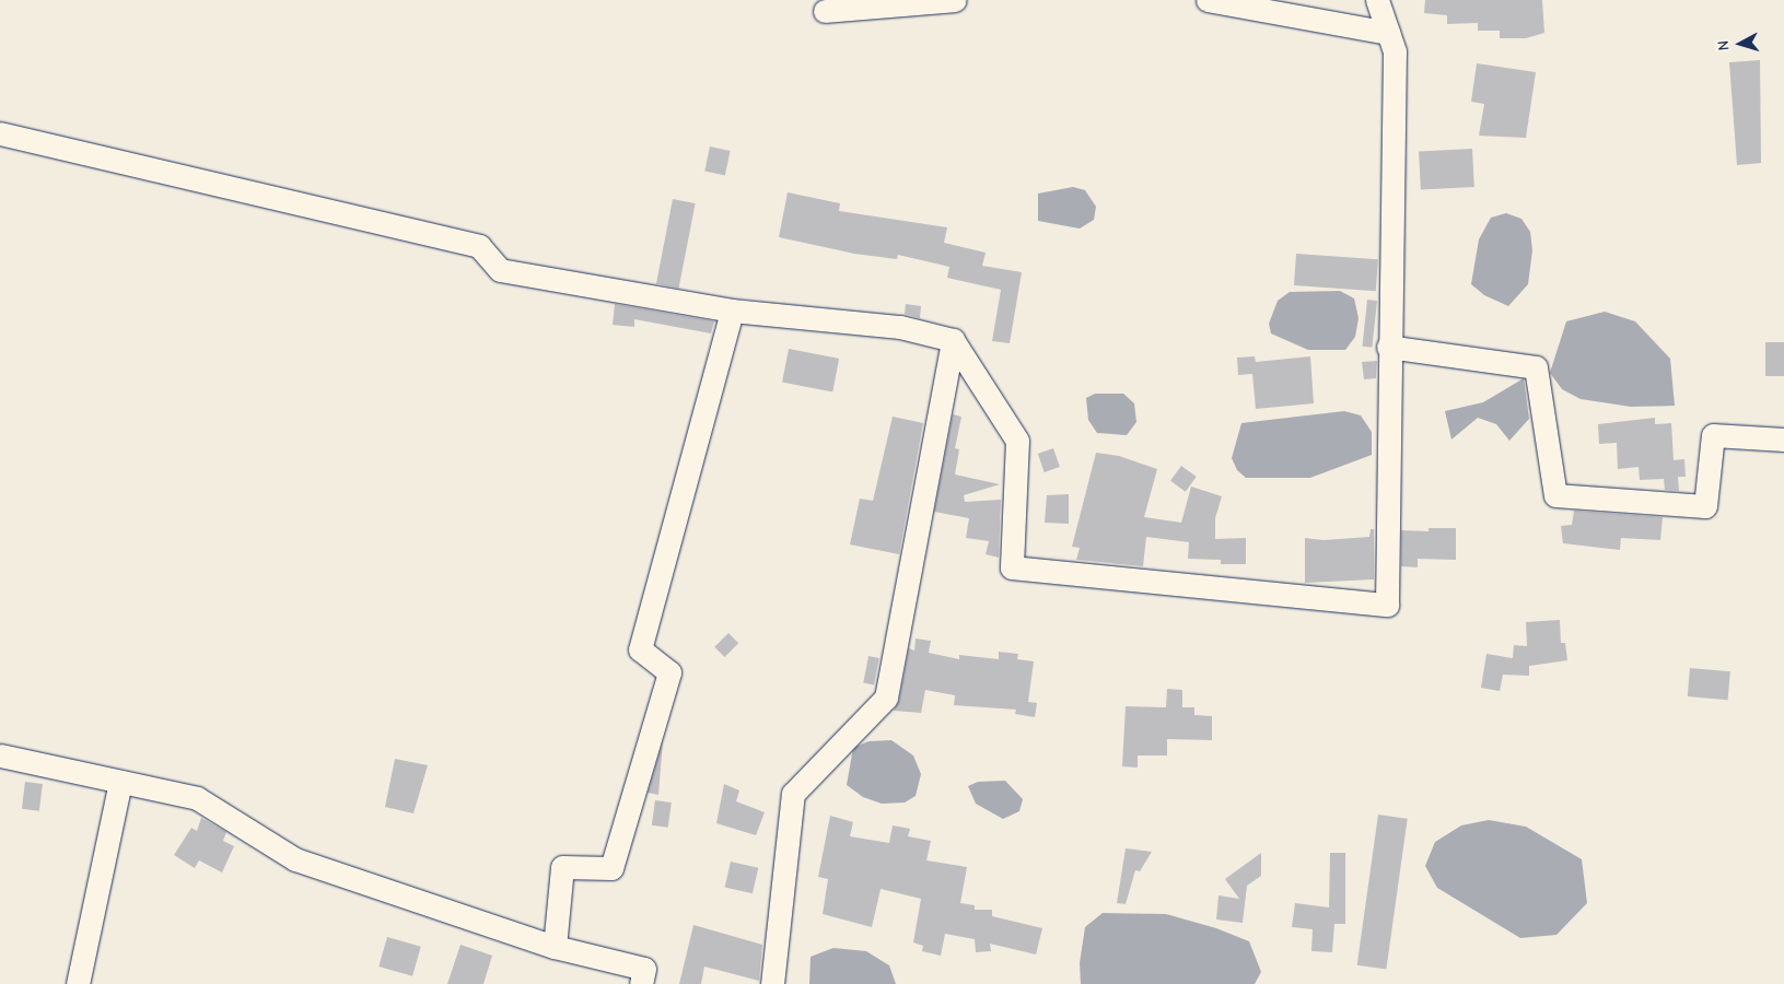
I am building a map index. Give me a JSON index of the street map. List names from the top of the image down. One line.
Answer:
{"north":"left"}
